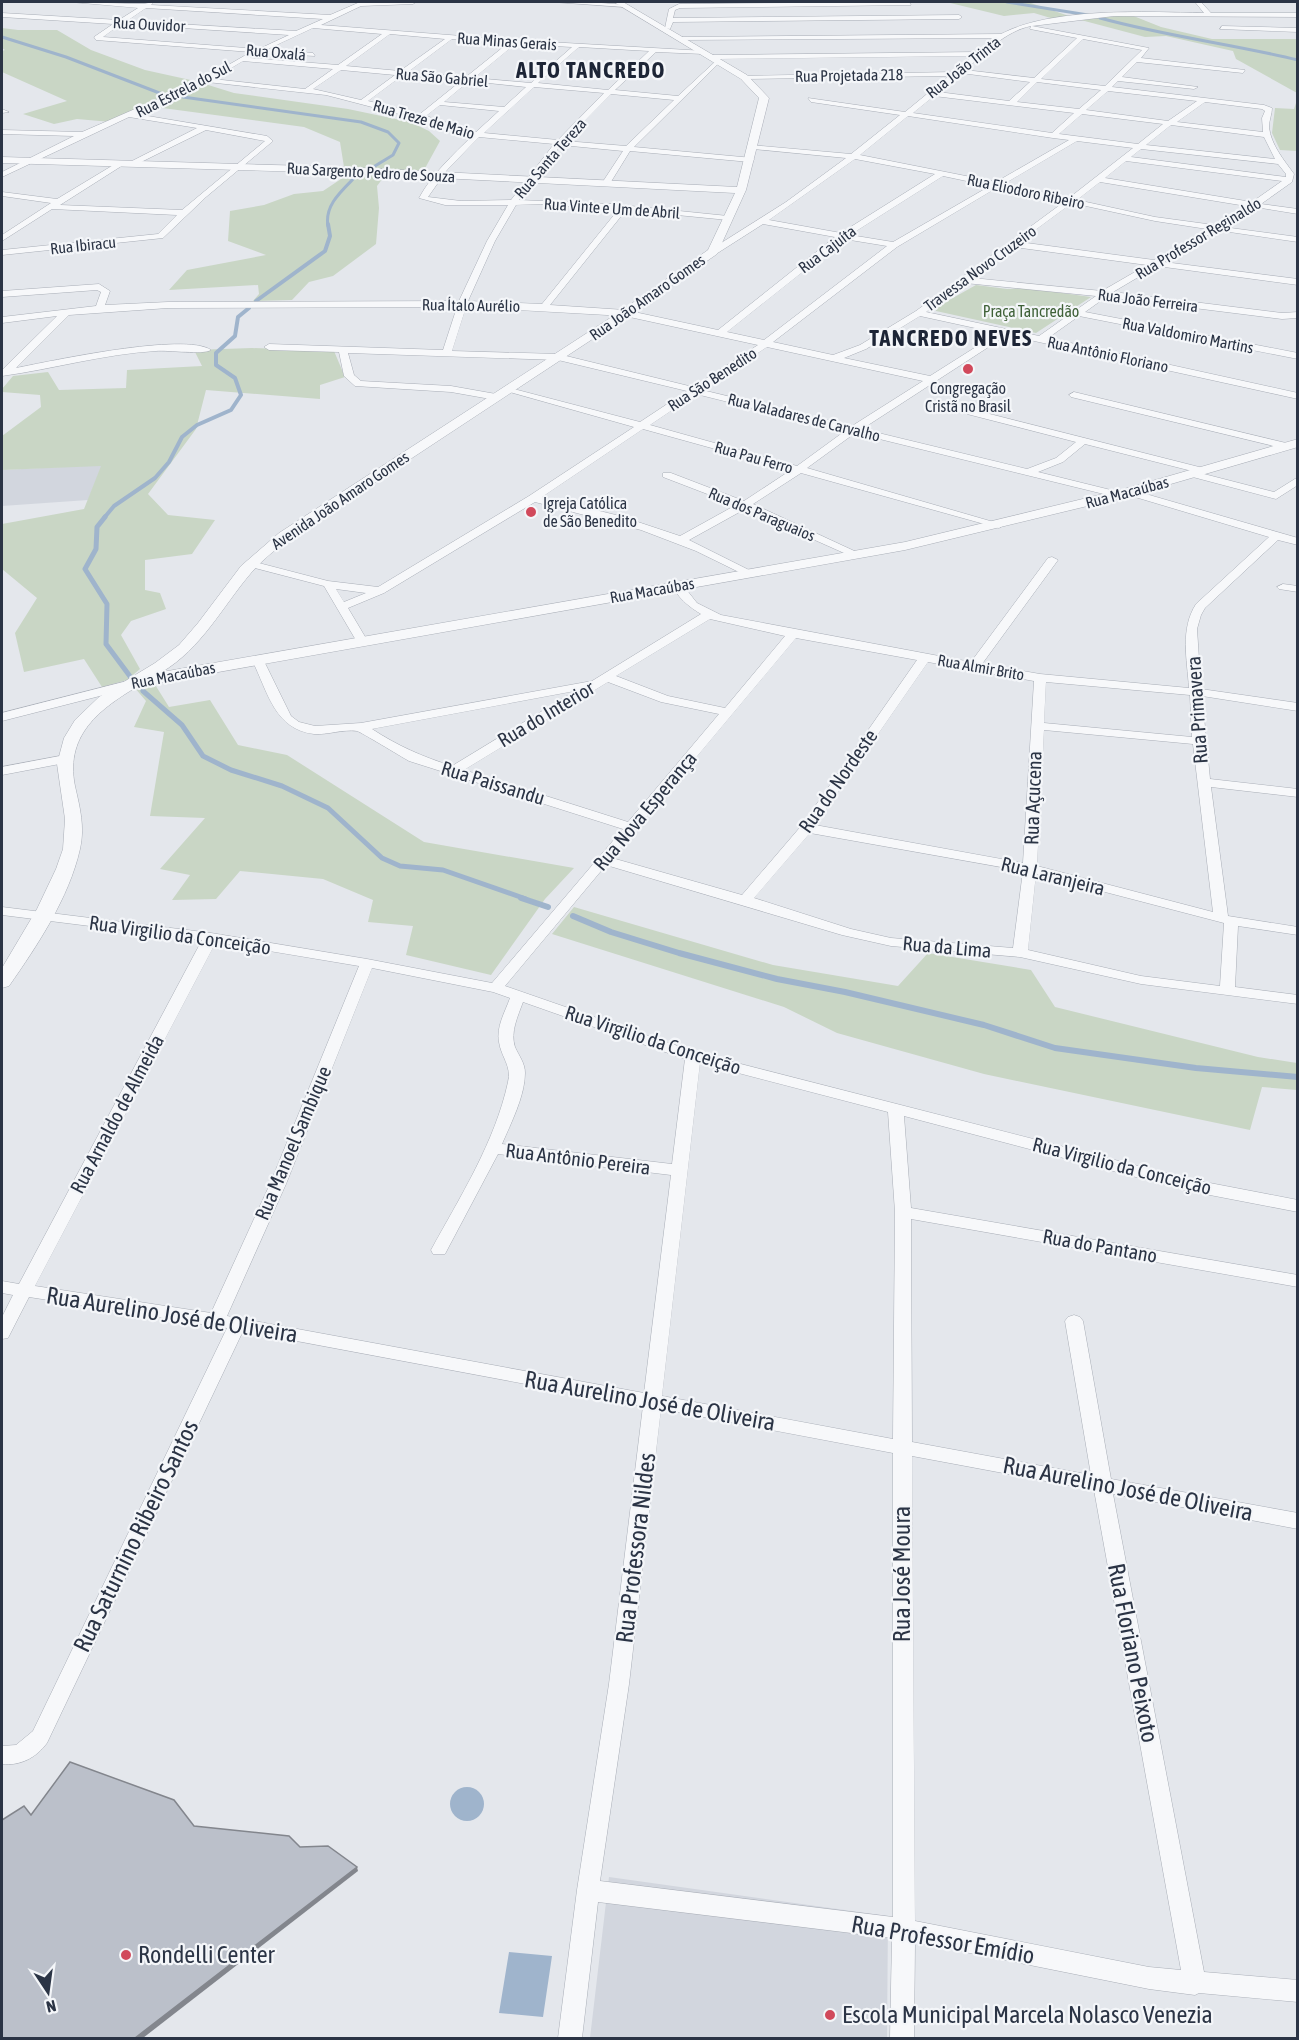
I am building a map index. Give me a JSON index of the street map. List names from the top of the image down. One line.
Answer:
{"streets":{"street":["Rua Ouvidor","Rua Minas Gerais","Rua Oxalá","Rua João Trinta","Rua Projetada 218","Rua São Gabriel","Rua Estrela do Sul","Rua Treze de Maio","Rua Santa Tereza","Rua Sargento Pedro de Souza","Rua Eliodoro Ribeiro","Rua Vinte e Um de Abril","Rua Professor Reginaldo","Rua Ibiracu","Rua Cajuíta","Travessa Novo Cruzeiro","Rua João Amaro Gomes","Rua João Ferreira","Rua Ítalo Aurélio","Rua Valdomiro Martins","Rua Antônio Floriano","Rua São Benedito","Rua Valadares de Carvalho","Rua Pau Ferro","Rua Macaúbas","Avenida João Amaro Gomes","Rua dos Paraguaios","Rua Almir Brito","Rua Primavera","Rua do Interior","Rua do Nordeste","Rua Paissandu","Rua Açucena","Rua Nova Esperança","Rua Laranjeira","Rua Virgilio da Conceição","Rua da Lima","Rua Arnaldo de Almeida","Rua Manoel Sambique","Rua Antônio Pereira","Rua do Pantano","Rua Aurelino José de Oliveira","Rua Saturnino Ribeiro Santos","Rua Professora Nildes","Rua José Moura","Rua Floriano Peixoto","Rua Professor Emídio"]},"crossings":[["Rua Ouvidor","Rua Oxalá"],["Rua Ouvidor","Rua Estrela do Sul"],["Rua Minas Gerais","Rua João Trinta"],["Rua Minas Gerais","Rua Estrela do Sul"],["Rua Minas Gerais","Rua Santa Tereza"],["Rua Oxalá","Rua Estrela do Sul"],["Rua João Trinta","Rua Projetada 218"],["Rua João Trinta","Rua Eliodoro Ribeiro"],["Rua João Trinta","Rua João Amaro Gomes"],["Rua Projetada 218","Travessa Novo Cruzeiro"],["Rua São Gabriel","Rua Estrela do Sul"],["Rua São Gabriel","Rua Santa Tereza"],["Rua Estrela do Sul","Rua Treze de Maio"],["Rua Estrela do Sul","Rua Sargento Pedro de Souza"],["Rua Treze de Maio","Rua Santa Tereza"],["Rua Treze de Maio","Rua João Amaro Gomes"],["Rua Santa Tereza","Rua Sargento Pedro de Souza"],["Rua Santa Tereza","Rua Vinte e Um de Abril"],["Rua Santa Tereza","Rua Ítalo Aurélio"],["Rua Santa Tereza","Rua Valadares de Carvalho"],["Rua Sargento Pedro de Souza","Rua Vinte e Um de Abril"],["Rua Sargento Pedro de Souza","Rua João Amaro Gomes"],["Rua Eliodoro Ribeiro","Rua Professor Reginaldo"],["Rua Eliodoro Ribeiro","Rua Cajuíta"],["Rua Eliodoro Ribeiro","Travessa Novo Cruzeiro"],["Rua Eliodoro Ribeiro","Rua São Benedito"],["Rua Vinte e Um de Abril","Rua João Amaro Gomes"],["Rua Professor Reginaldo","Rua João Ferreira"],["Rua Professor Reginaldo","Rua Valdomiro Martins"],["Rua Professor Reginaldo","Rua Antônio Floriano"],["Rua Cajuíta","Rua Ítalo Aurélio"],["Travessa Novo Cruzeiro","Rua João Ferreira"],["Travessa Novo Cruzeiro","Rua Ítalo Aurélio"],["Travessa Novo Cruzeiro","Rua Antônio Floriano"],["Rua João Amaro Gomes","Rua Ítalo Aurélio"],["Rua João Amaro Gomes","Rua Valadares de Carvalho"],["Rua João Amaro Gomes","Avenida João Amaro Gomes"],["Rua Ítalo Aurélio","Rua São Benedito"],["Rua São Benedito","Rua Valadares de Carvalho"],["Rua São Benedito","Rua Pau Ferro"],["Rua Valadares de Carvalho","Rua Macaúbas"],["Rua Valadares de Carvalho","Avenida João Amaro Gomes"],["Rua Valadares de Carvalho","Rua Primavera"],["Rua Pau Ferro","Rua Macaúbas"],["Rua Pau Ferro","Avenida João Amaro Gomes"],["Rua Macaúbas","Avenida João Amaro Gomes"],["Rua Macaúbas","Rua dos Paraguaios"],["Rua Macaúbas","Rua Almir Brito"],["Avenida João Amaro Gomes","Rua Virgilio da Conceição"],["Rua Almir Brito","Rua Primavera"],["Rua Almir Brito","Rua do Interior"],["Rua Almir Brito","Rua do Nordeste"],["Rua Almir Brito","Rua Açucena"],["Rua Almir Brito","Rua Nova Esperança"],["Rua Primavera","Rua Laranjeira"],["Rua Primavera","Rua da Lima"],["Rua do Interior","Rua Paissandu"],["Rua do Interior","Rua Nova Esperança"],["Rua do Nordeste","Rua Laranjeira"],["Rua do Nordeste","Rua da Lima"],["Rua Paissandu","Rua Nova Esperança"],["Rua Açucena","Rua Laranjeira"],["Rua Açucena","Rua da Lima"],["Rua Nova Esperança","Rua Virgilio da Conceição"],["Rua Nova Esperança","Rua da Lima"],["Rua Virgilio da Conceição","Rua Arnaldo de Almeida"],["Rua Virgilio da Conceição","Rua Manoel Sambique"],["Rua Virgilio da Conceição","Rua Antônio Pereira"],["Rua Virgilio da Conceição","Rua Professora Nildes"],["Rua Virgilio da Conceição","Rua José Moura"],["Rua Arnaldo de Almeida","Rua Aurelino José de Oliveira"],["Rua Manoel Sambique","Rua Aurelino José de Oliveira"],["Rua Antônio Pereira","Rua Professora Nildes"],["Rua do Pantano","Rua José Moura"],["Rua Aurelino José de Oliveira","Rua Saturnino Ribeiro Santos"],["Rua Aurelino José de Oliveira","Rua Professora Nildes"],["Rua Aurelino José de Oliveira","Rua José Moura"],["Rua Aurelino José de Oliveira","Rua Floriano Peixoto"],["Rua Professora Nildes","Rua Professor Emídio"],["Rua José Moura","Rua Professor Emídio"],["Rua Floriano Peixoto","Rua Professor Emídio"]],"districts":["ALTO TANCREDO","TANCREDO NEVES"],"parks":["Praça Tancredão"],"places":["Congregação Cristã no Brasil","Igreja Católica de São Benedito","Rondelli Center","Escola Municipal Marcela Nolasco Venezia"],"north":"bottom"}
